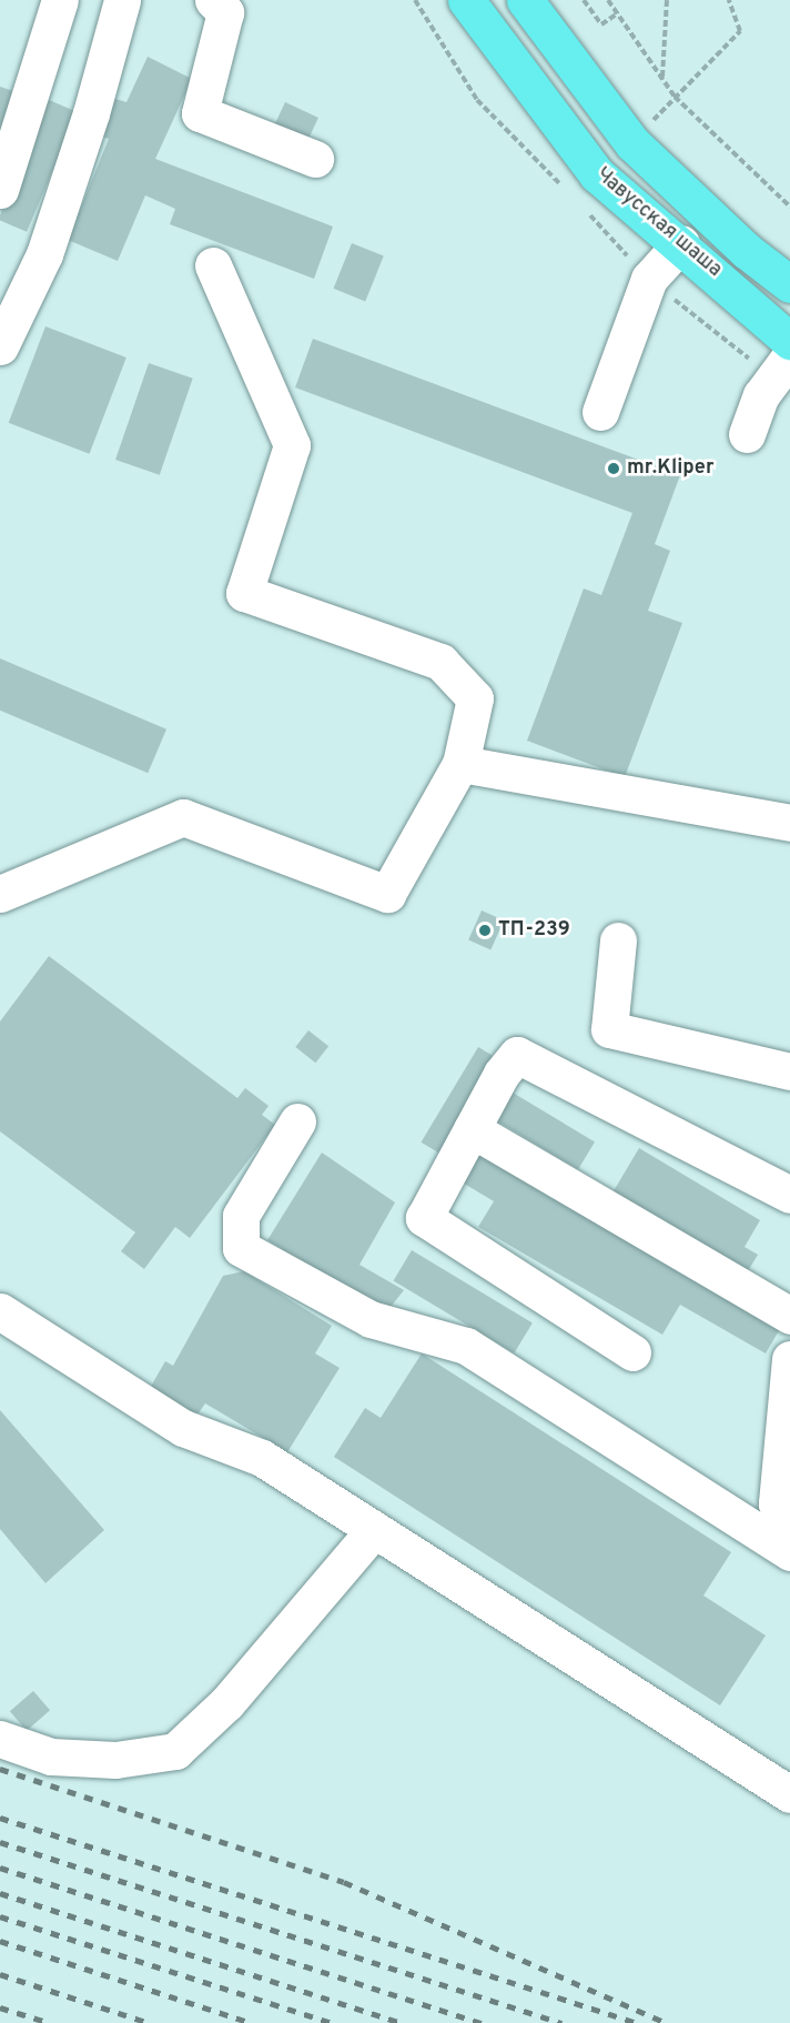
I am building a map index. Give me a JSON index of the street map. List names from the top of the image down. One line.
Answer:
{"streets":{"main road":["Чавусская шаша"]},"places":["mr.Kliper","ТП-239"]}
